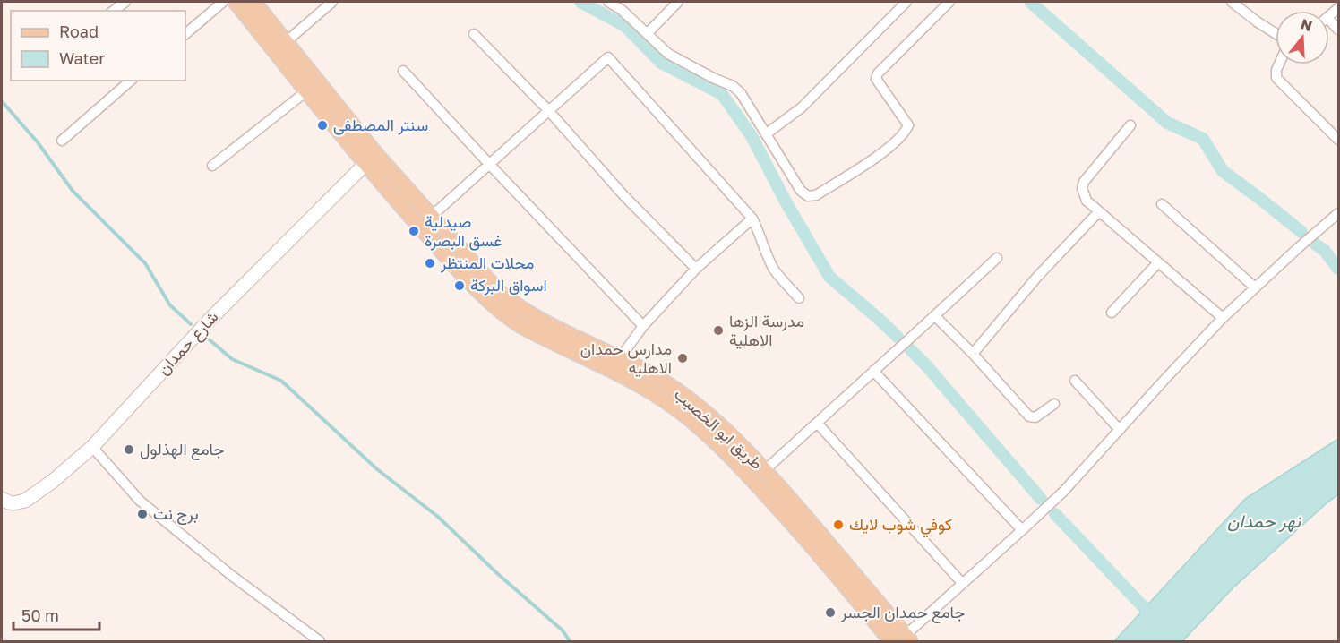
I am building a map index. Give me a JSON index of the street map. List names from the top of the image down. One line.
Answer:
{"streets":{"main road":["شارع حمدان","طريق ابو الخصيب"]},"crossings":[["شارع حمدان","طريق ابو الخصيب"]],"water":["نهر حمدان"],"places":["سنتر المصطفى","صيدلية غسق البصرة","محلات المنتظر","اسواق البركة","مدرسة الزها الاهلية","مدارس حمدان الاهليه","جامع الهذلول","برج نت","كوفي شوب لايك","جامع حمدان الجسر"],"legend":["Road","Water"],"scale_bar":"50 m","north":"top"}
